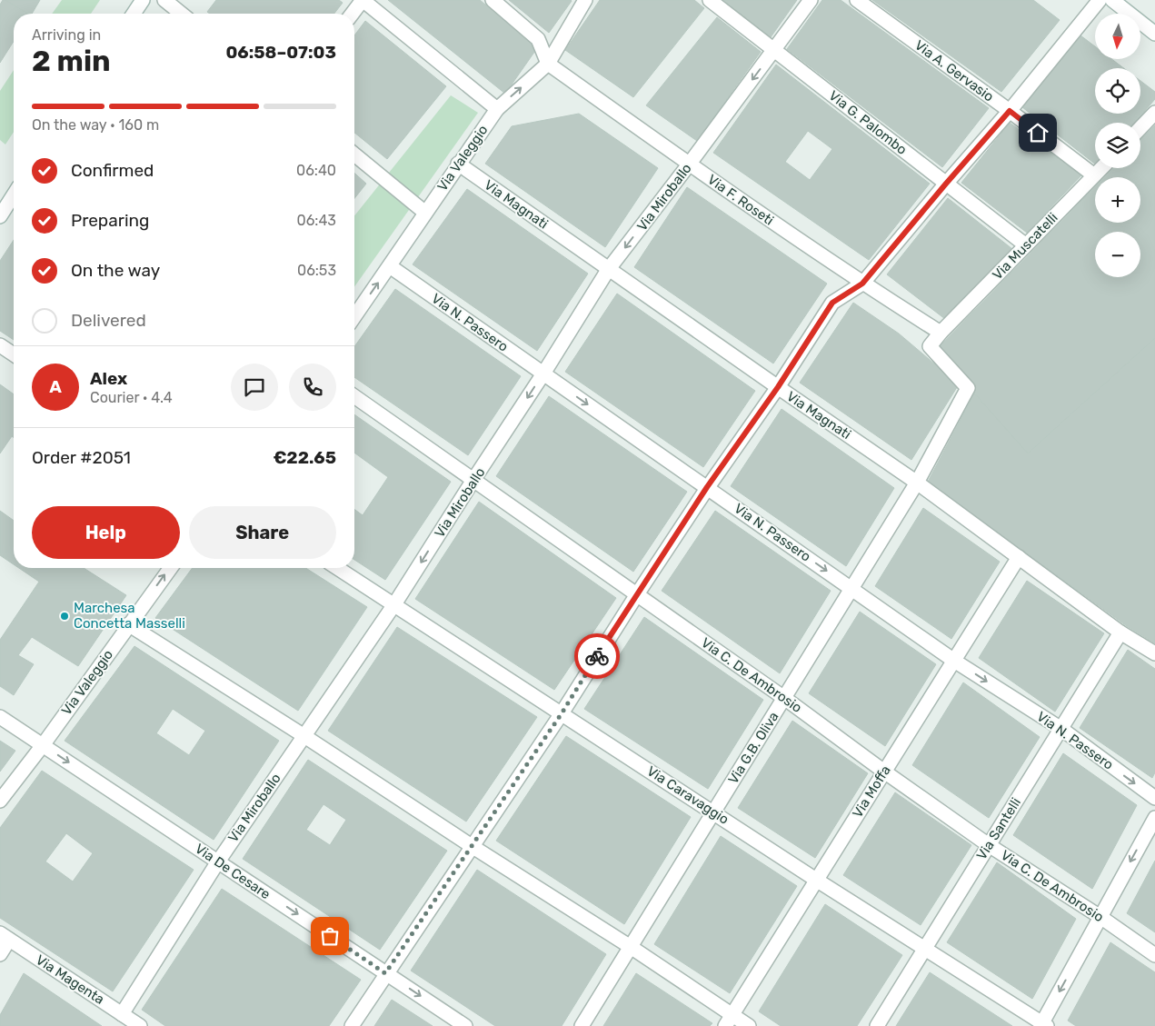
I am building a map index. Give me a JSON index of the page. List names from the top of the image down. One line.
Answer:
{"streets":{"street":["Via A. Gervasio","Via G. Palombo","Via Valeggio","Via Miroballo","Via F. Roseti","Via Magnati","Via Muscatelli","Via N. Passero","Via C. De Ambrosio","Via G.B. Oliva","Via Moffa","Via Caravaggio","Via Santelli","Via De Cesare","Via Magenta"]},"crossings":[["Via A. Gervasio","Via Muscatelli"],["Via G. Palombo","Via Miroballo"],["Via G. Palombo","Via Muscatelli"],["Via Valeggio","Via F. Roseti"],["Via Valeggio","Via Magnati"],["Via Valeggio","Via N. Passero"],["Via Valeggio","Via De Cesare"],["Via Miroballo","Via F. Roseti"],["Via Miroballo","Via Magnati"],["Via Miroballo","Via N. Passero"],["Via Miroballo","Via C. De Ambrosio"],["Via Miroballo","Via Caravaggio"],["Via Miroballo","Via De Cesare"],["Via Miroballo","Via Magenta"],["Via F. Roseti","Via Muscatelli"],["Via F. Roseti","Via G.B. Oliva"],["Via Magnati","Via G.B. Oliva"],["Via Magnati","Via Moffa"],["Via Magnati","Via Santelli"],["Via Muscatelli","Via G.B. Oliva"],["Via N. Passero","Via G.B. Oliva"],["Via N. Passero","Via Moffa"],["Via N. Passero","Via Santelli"],["Via C. De Ambrosio","Via G.B. Oliva"],["Via C. De Ambrosio","Via Moffa"],["Via C. De Ambrosio","Via Santelli"],["Via G.B. Oliva","Via Caravaggio"],["Via Moffa","Via Caravaggio"],["Via Caravaggio","Via Santelli"]],"one_way":["Via Miroballo","Via N. Passero","Via De Cesare"],"places":["Marchesa Concetta Masselli"],"north":"bottom","page":{"map_buttons":["+","−"],"heading":["2 min","Arriving in","06:58–07:03"],"panel":["Alex","Courier · 4.4","Order #2051","€22.65"],"bar":"On the way · 160 m","list":[["Confirmed","06:40"],["Preparing","06:43"],["On the way","06:53"],"Delivered"],"round":"A","buttons":["Help","Share"]}}
